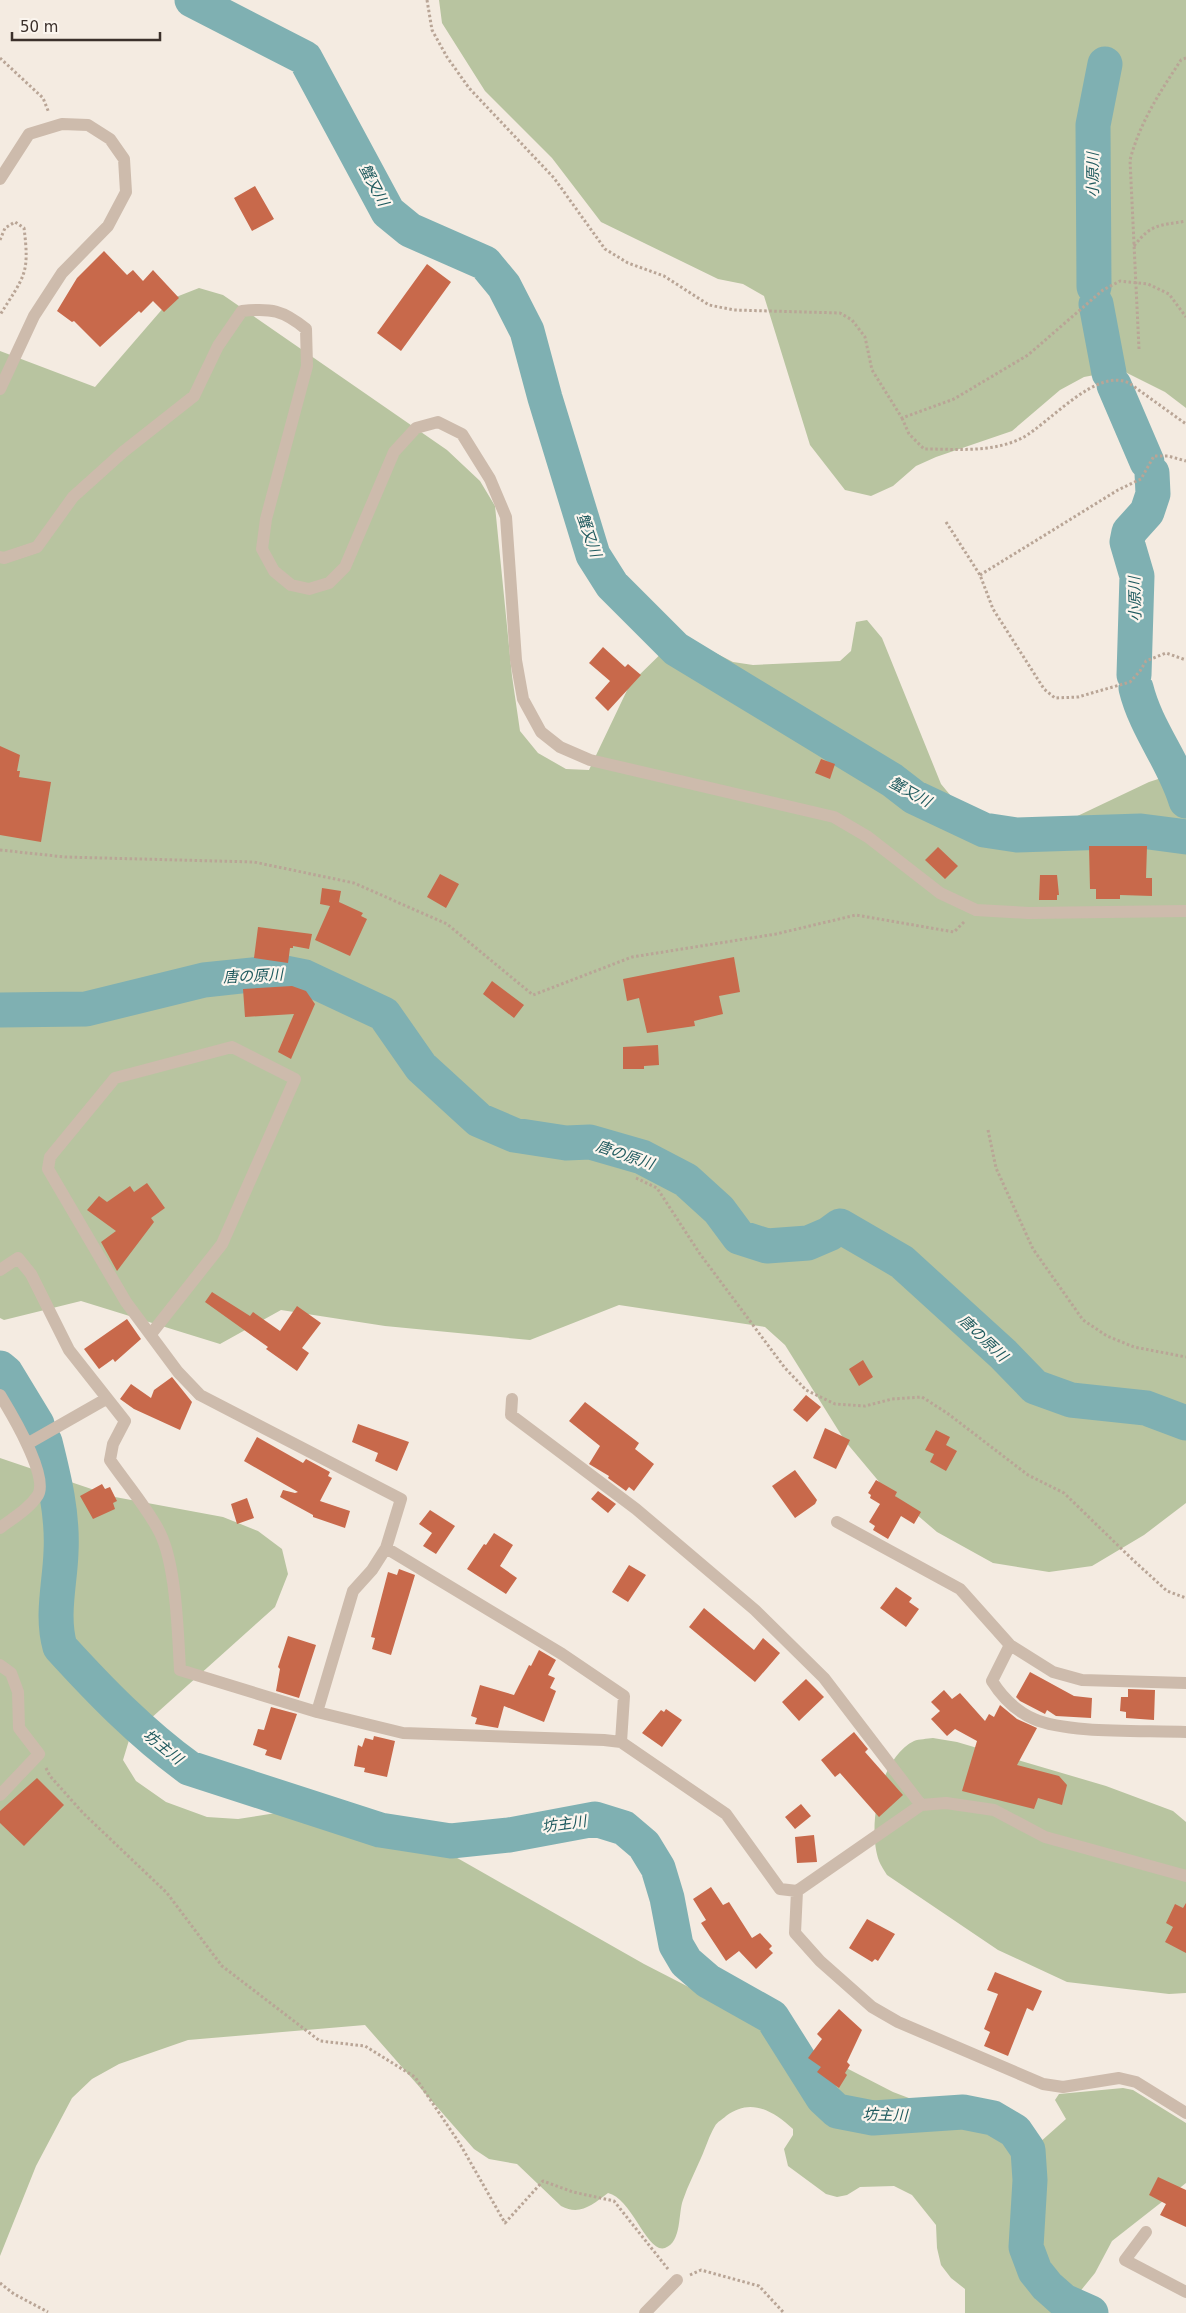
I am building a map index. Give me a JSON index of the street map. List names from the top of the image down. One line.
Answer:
{"water":["小原川","蟹又川","唐の原川","坊主川"],"scale_bar":"50 m"}
